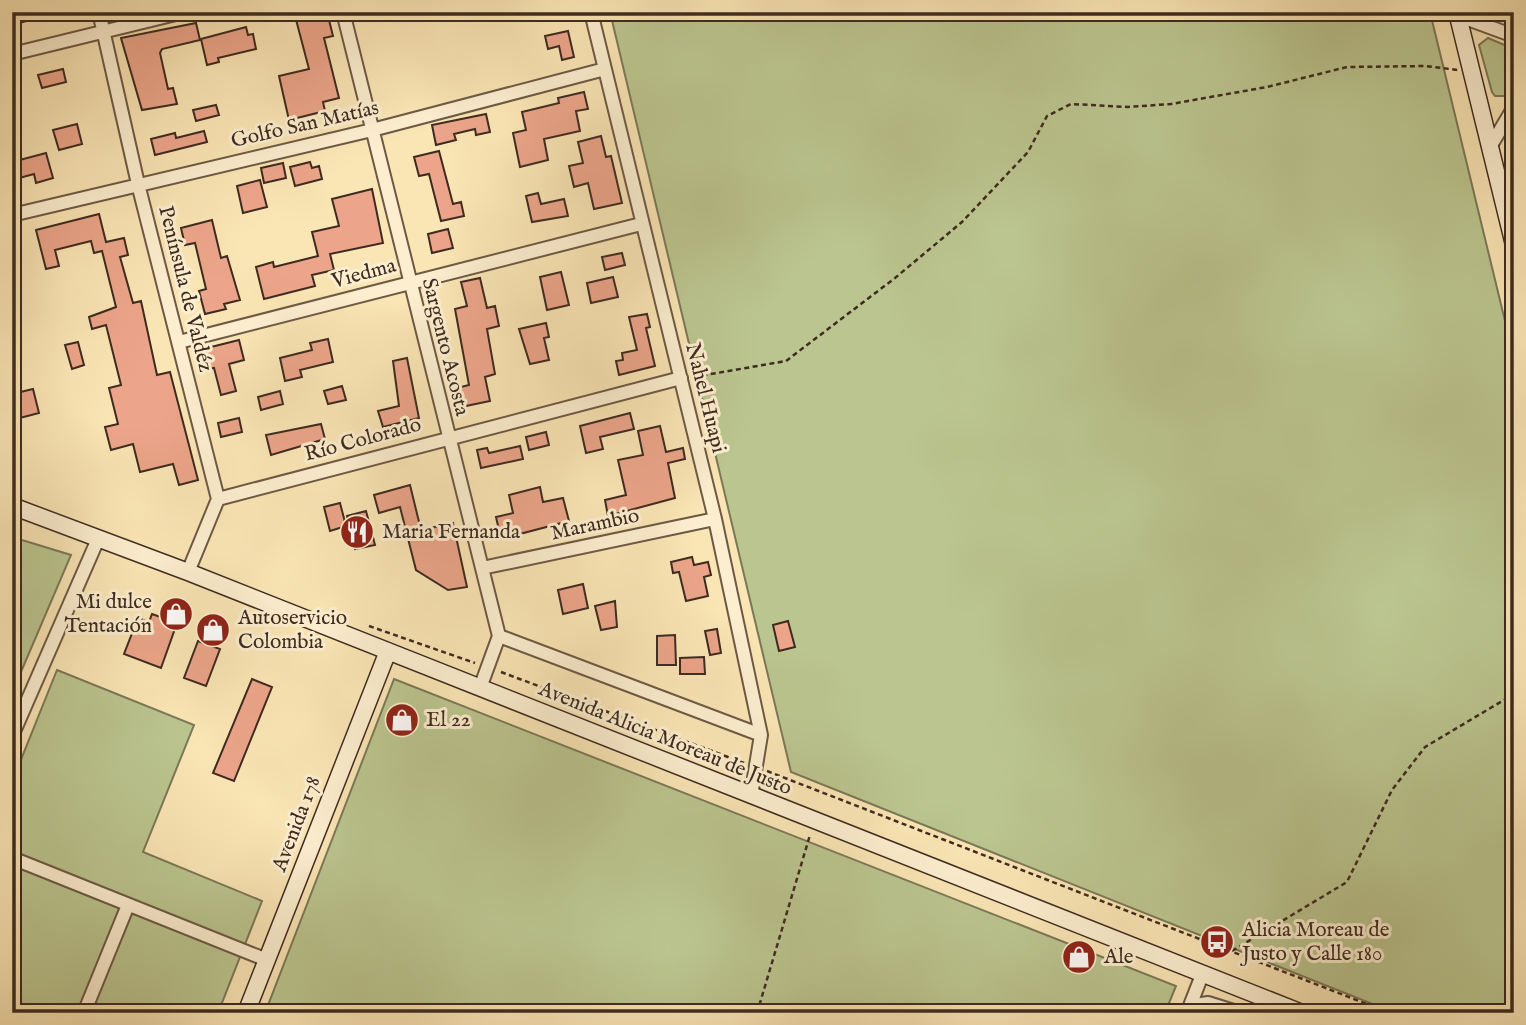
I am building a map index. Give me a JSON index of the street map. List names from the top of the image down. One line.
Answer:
{"streets":{"main road":["Avenida Alicia Moreau de Justo","Avenida 178"],"street":["Golfo San Matías","Viedma","Península de Valdéz","Sargento Acosta","Nahel Huapi","Río Colorado","Marambio"]},"crossings":[["Golfo San Matías","Península de Valdéz"],["Golfo San Matías","Sargento Acosta"],["Golfo San Matías","Nahel Huapi"],["Viedma","Península de Valdéz"],["Viedma","Sargento Acosta"],["Viedma","Nahel Huapi"],["Península de Valdéz","Río Colorado"],["Sargento Acosta","Río Colorado"],["Sargento Acosta","Marambio"],["Nahel Huapi","Río Colorado"],["Nahel Huapi","Marambio"],["Nahel Huapi","Avenida Alicia Moreau de Justo"],["Avenida Alicia Moreau de Justo","Avenida 178"]],"places":{"restaurant":["Maria Fernanda"],"shop":["Mi dulce Tentación","Autoservicio Colombia","El 22","Ale"],"bus stop":["Alicia Moreau de Justo y Calle 180"]}}
